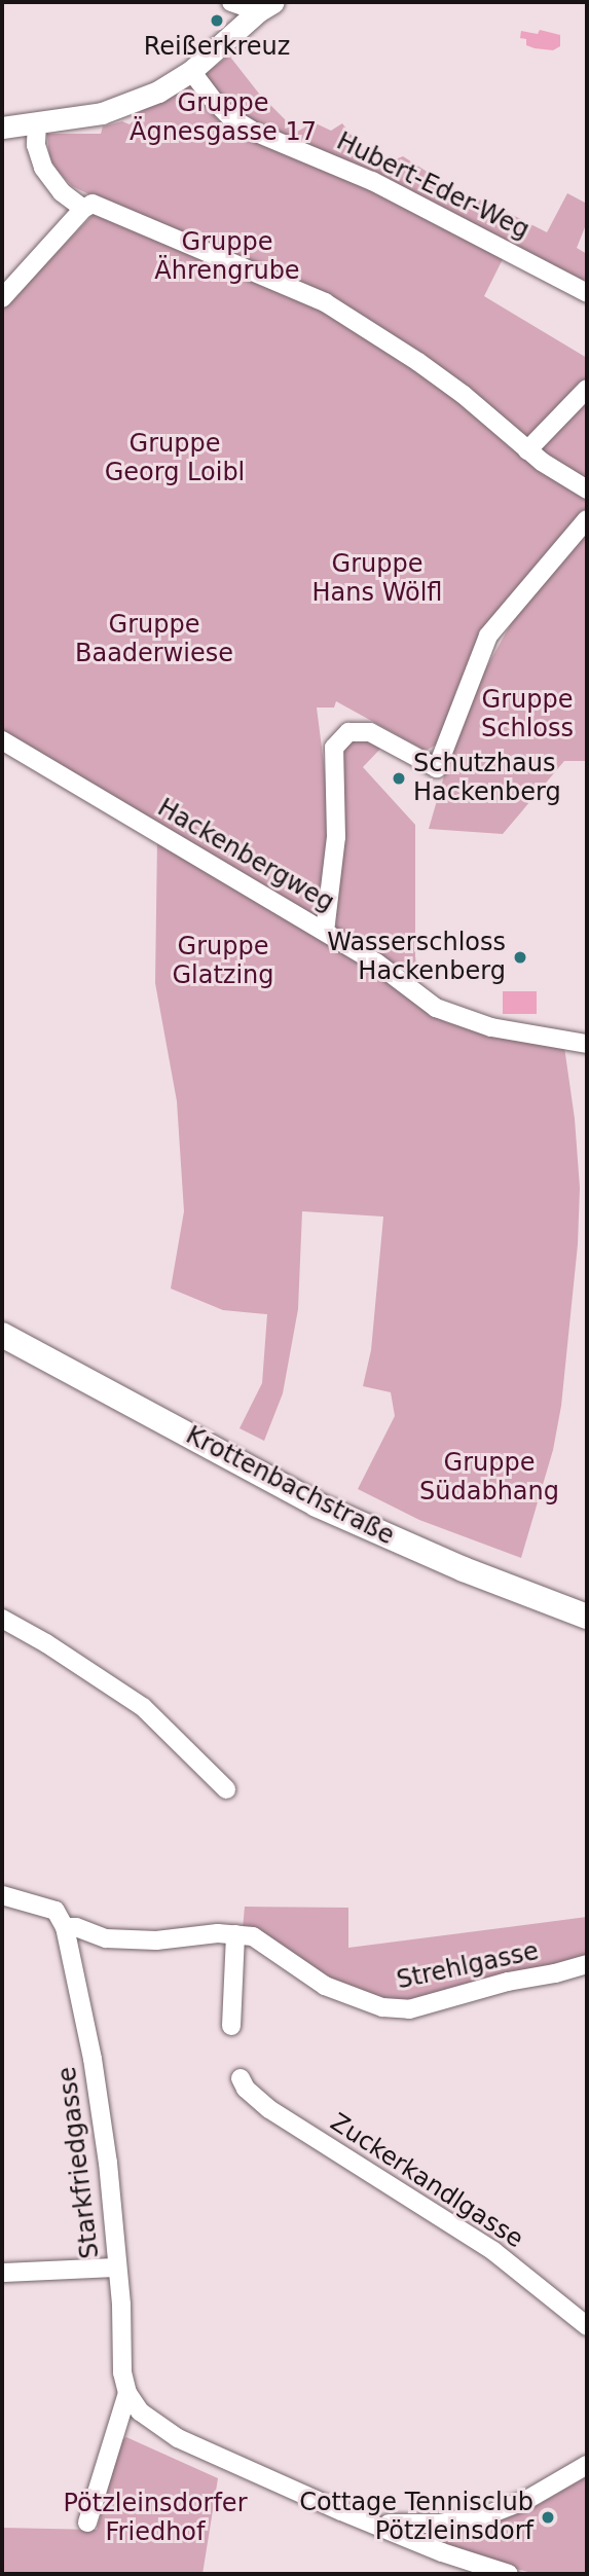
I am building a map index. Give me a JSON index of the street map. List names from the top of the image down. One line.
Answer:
{"streets":{"main road":["Krottenbachstraße"],"street":["Hubert-Eder-Weg","Hackenbergweg","Strehlgasse","Starkfriedgasse","Zuckerkandlgasse"]},"crossings":[["Strehlgasse","Starkfriedgasse"]],"parks":["Gruppe Ägnesgasse 17","Gruppe Ährengrube","Gruppe Georg Loibl","Gruppe Hans Wölfl","Gruppe Baaderwiese","Gruppe Schloss","Gruppe Glatzing","Gruppe Südabhang","Pötzleinsdorfer Friedhof"],"places":["Reißerkreuz","Schutzhaus Hackenberg","Wasserschloss Hackenberg","Cottage Tennisclub Pötzleinsdorf"]}
